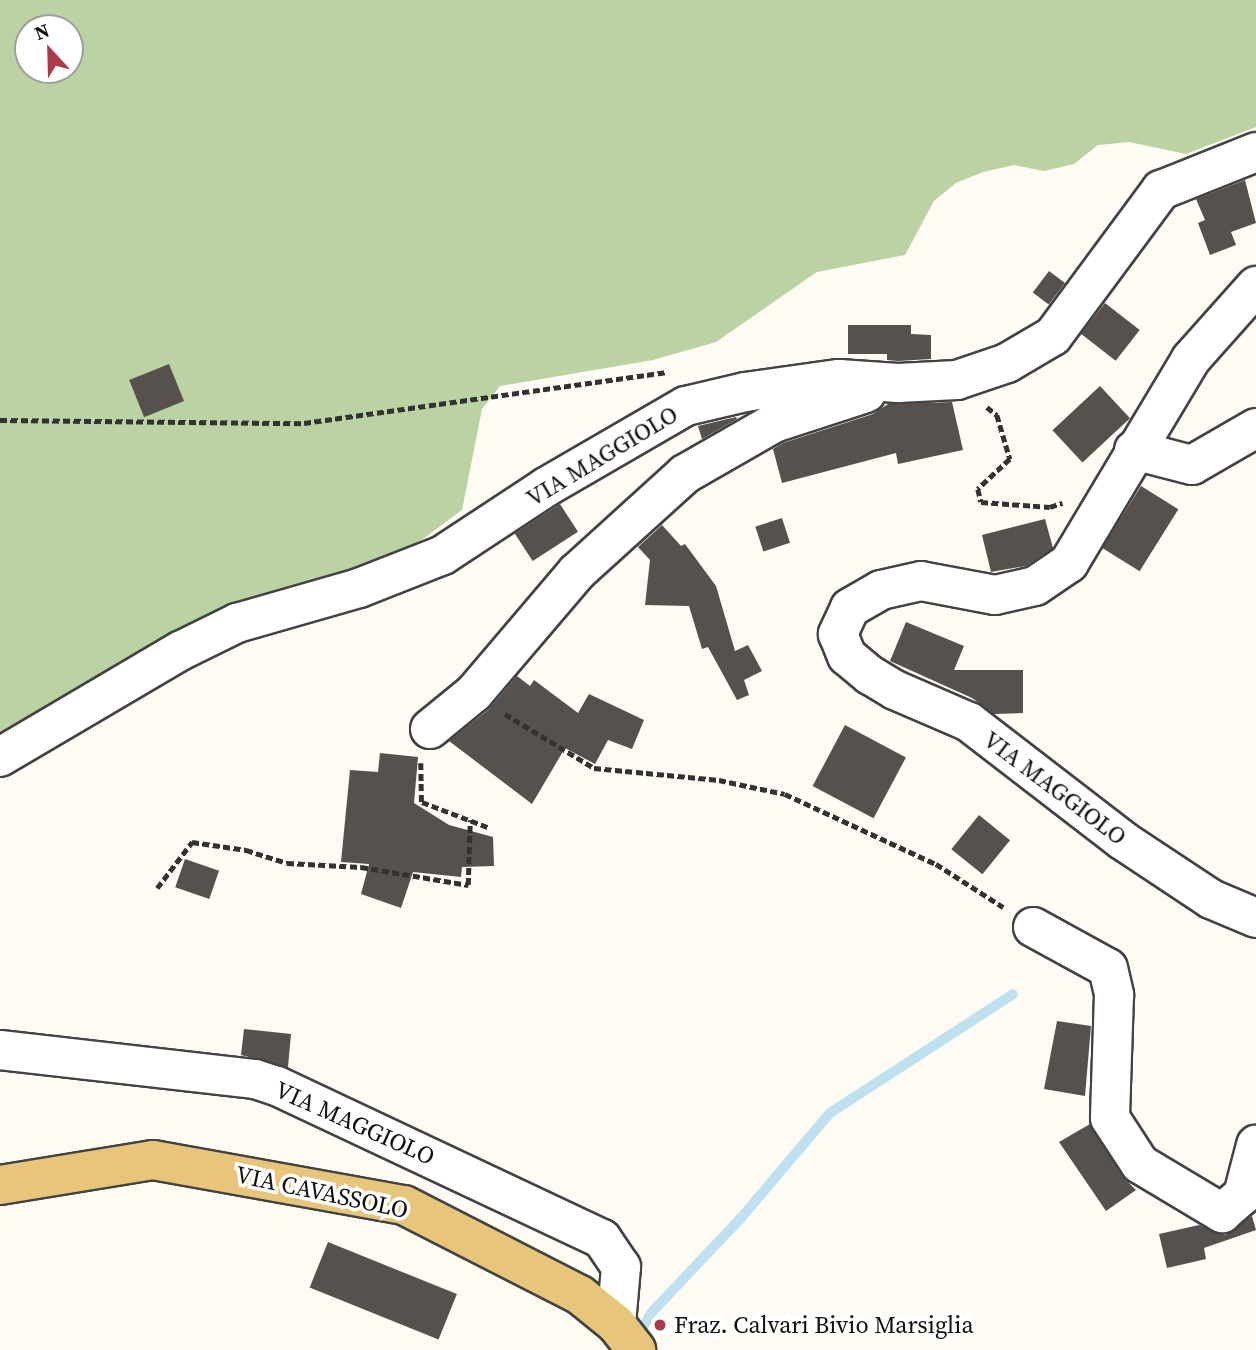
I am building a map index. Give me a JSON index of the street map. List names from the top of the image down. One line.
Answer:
{"streets":{"main road":["VIA CAVASSOLO"],"street":["VIA MAGGIOLO"]},"crossings":[["VIA MAGGIOLO","VIA CAVASSOLO"]],"places":["Fraz. Calvari Bivio Marsiglia"],"north":"top"}
